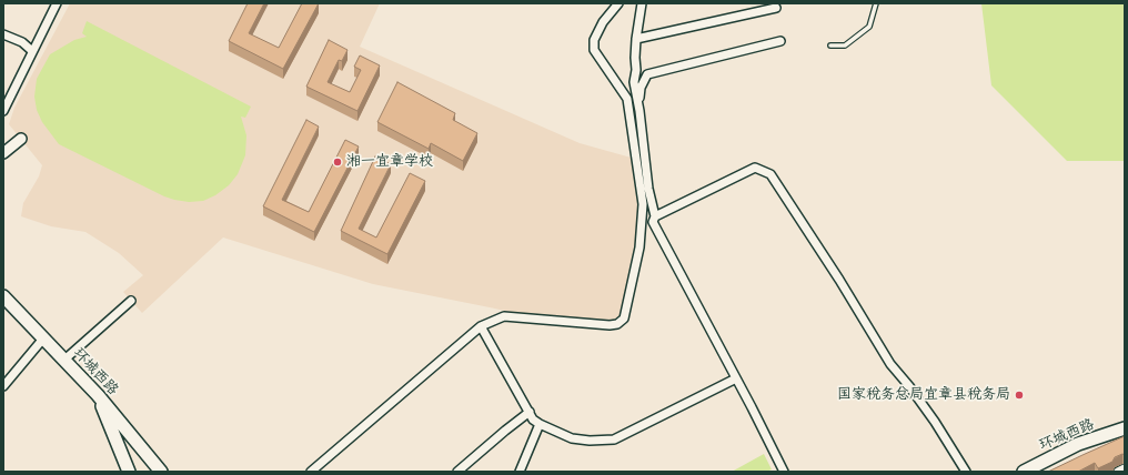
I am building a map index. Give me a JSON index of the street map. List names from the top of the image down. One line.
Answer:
{"streets":{"main road":["环城西路"]},"places":["湘一宜章学校","国家税务总局宜章县税务局"]}
